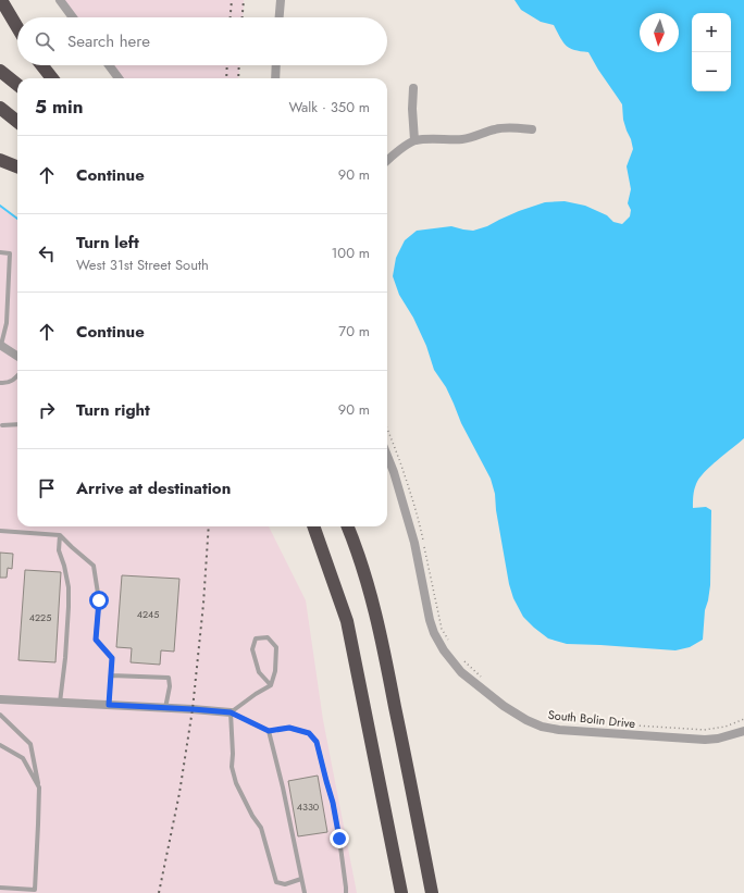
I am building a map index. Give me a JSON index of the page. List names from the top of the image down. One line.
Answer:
{"streets":{"street":["South Bolin Drive"]},"house_numbers":["4245","4225","4330"],"north":"bottom","page":{"map_buttons":["+","−"],"search":"Search here","heading":["5 min","Walk · 350 m"],"list":[["Continue","90 m"],["Turn left","West 31st Street South","100 m"],["Continue","70 m"],["Turn right","90 m"],"Arrive at destination"]}}
